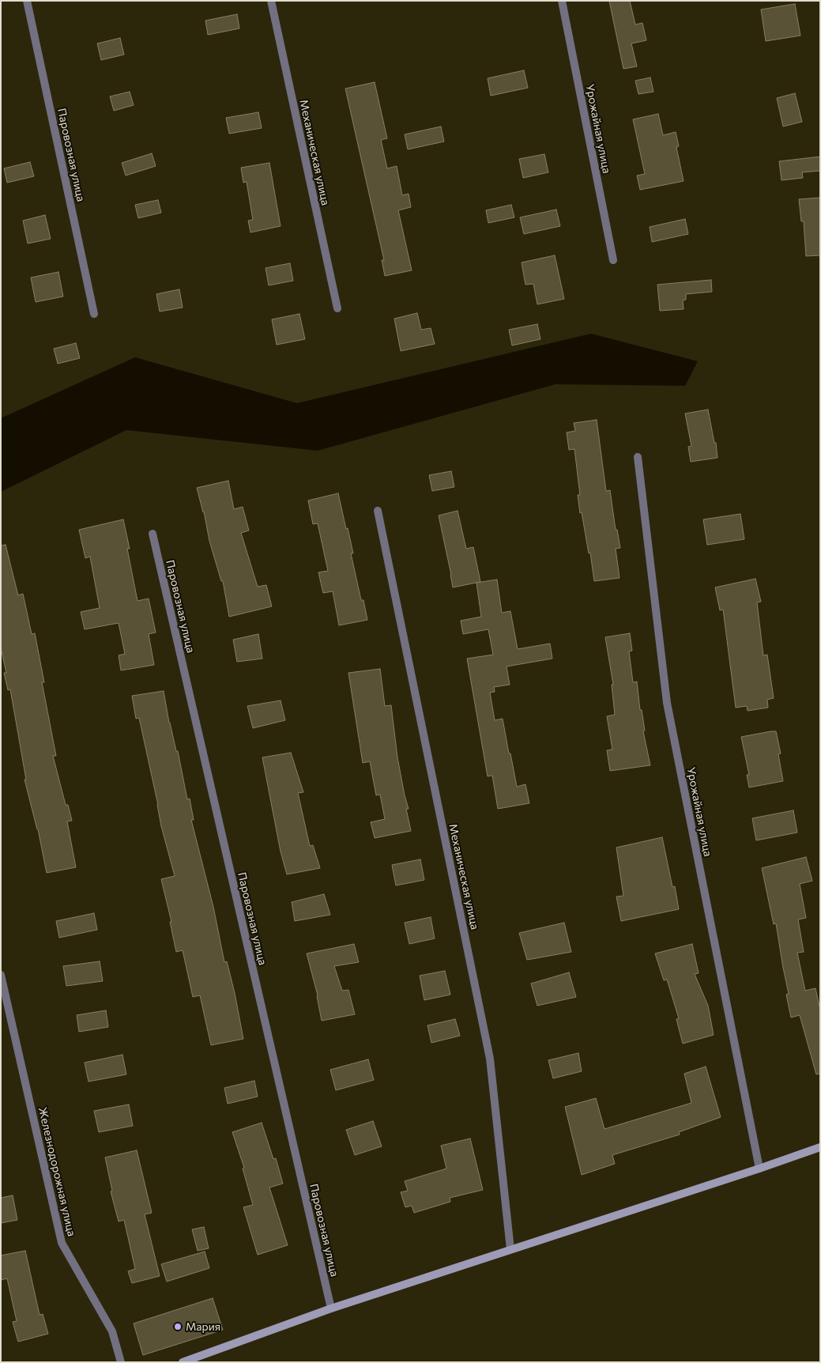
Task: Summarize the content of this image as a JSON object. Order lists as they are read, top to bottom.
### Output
{
  "streets": {
    "street": [
      "Урожайная улица",
      "Механическая улица",
      "Паровозная улица",
      "Железнодорожная улица"
    ]
  },
  "places": ["Мария"]
}
